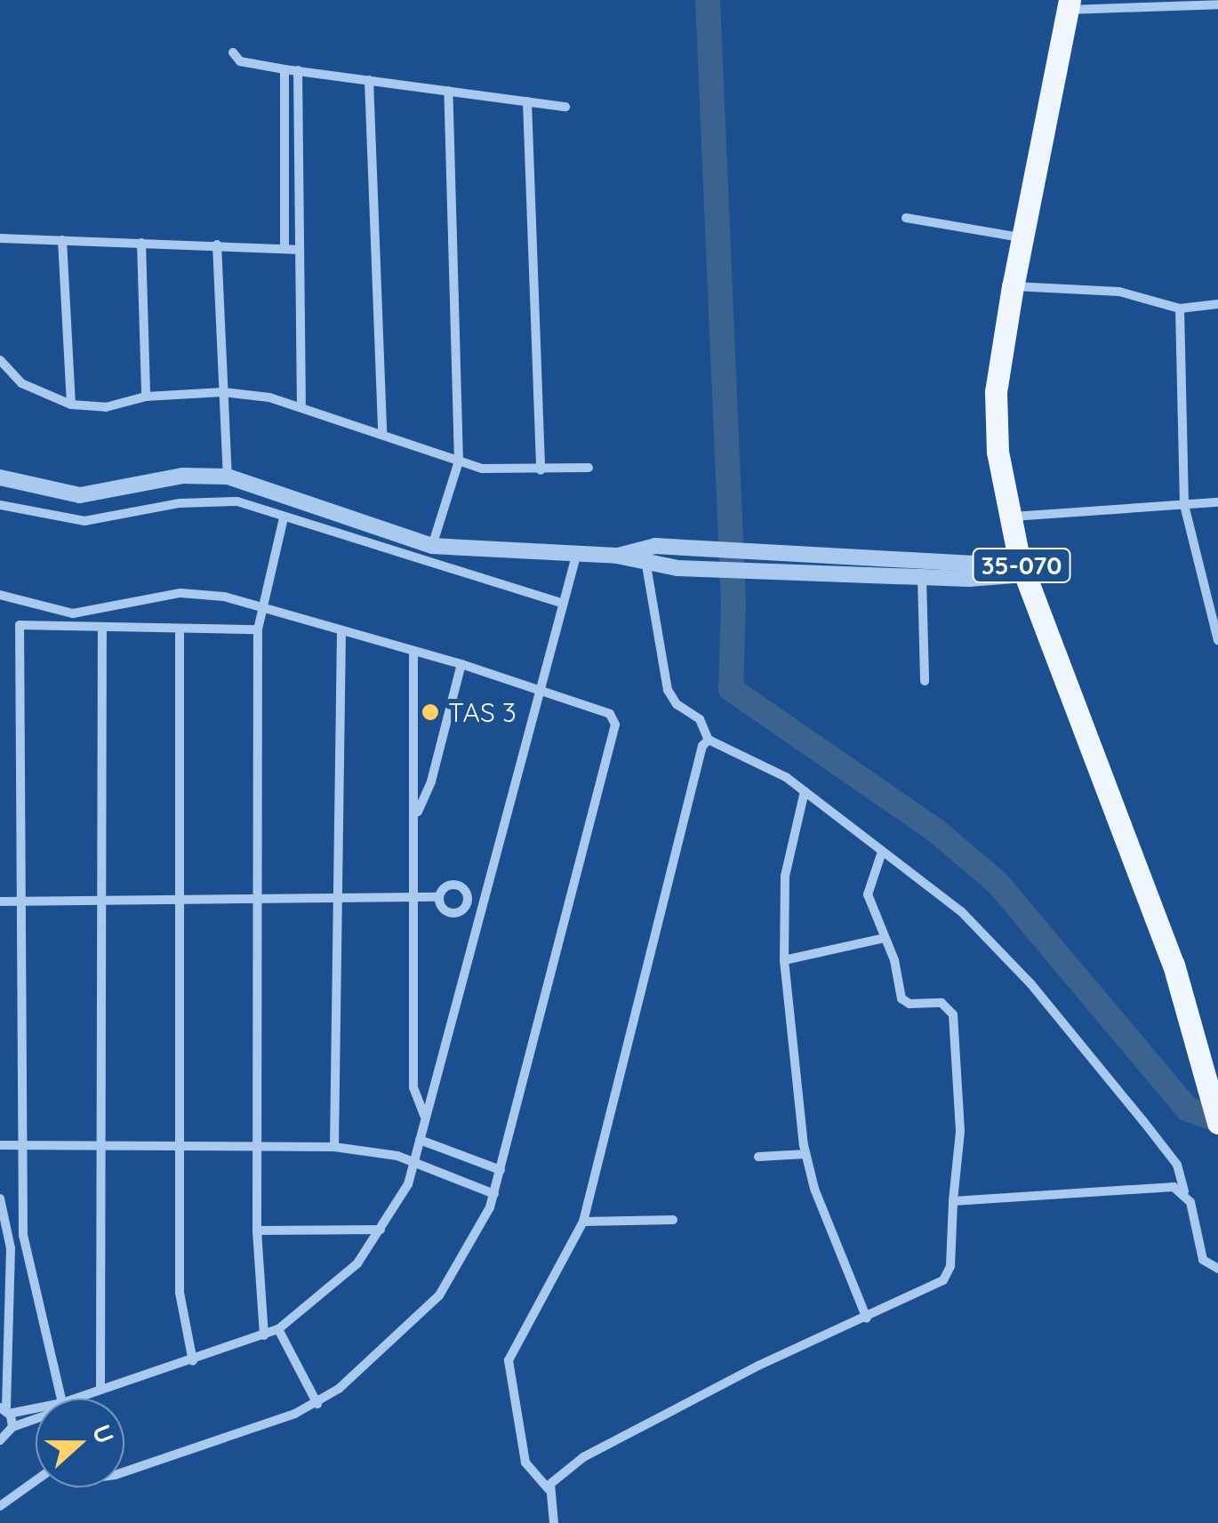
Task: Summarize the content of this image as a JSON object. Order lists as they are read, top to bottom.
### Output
{
  "streets": {
    "main road": ["35-070"]
  },
  "places": ["TAS 3"],
  "north": "right"
}
